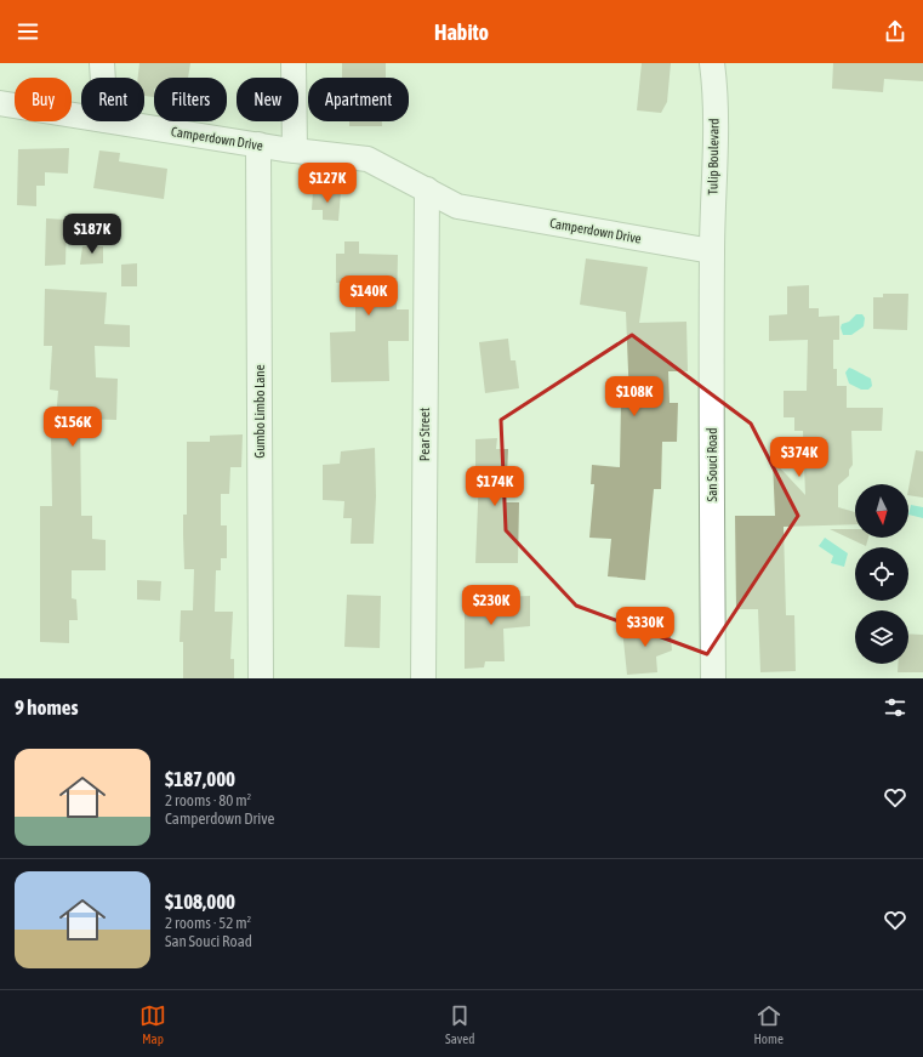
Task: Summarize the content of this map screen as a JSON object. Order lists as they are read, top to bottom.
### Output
{
  "streets": {
    "street": [
      "Camperdown Drive",
      "Tulip Boulevard",
      "Gumbo Limbo Lane",
      "Pear Street",
      "San Souci Road"
    ]
  },
  "crossings": [
    ["Camperdown Drive", "Tulip Boulevard"],
    ["Camperdown Drive", "Gumbo Limbo Lane"],
    ["Camperdown Drive", "Pear Street"],
    ["Camperdown Drive", "San Souci Road"],
    ["Tulip Boulevard", "San Souci Road"]
  ],
  "north": "bottom",
  "page": {
    "header": "Habito",
    "chip": [
      "Buy",
      "Rent",
      "Filters",
      "New",
      "Apartment"
    ],
    "price": [
      "$127K",
      "$187K",
      "$140K",
      "$108K",
      "$156K",
      "$374K",
      "$174K",
      "$230K",
      "$330K"
    ],
    "heading": "9 homes",
    "list": [
      {
        "name": "$187,000",
        "note": "2 rooms · 80 m² · Camperdown Drive"
      },
      {
        "name": "$108,000",
        "note": "2 rooms · 52 m² · San Souci Road"
      }
    ],
    "tabs": ["Map", "Saved", "Home"]
  }
}
